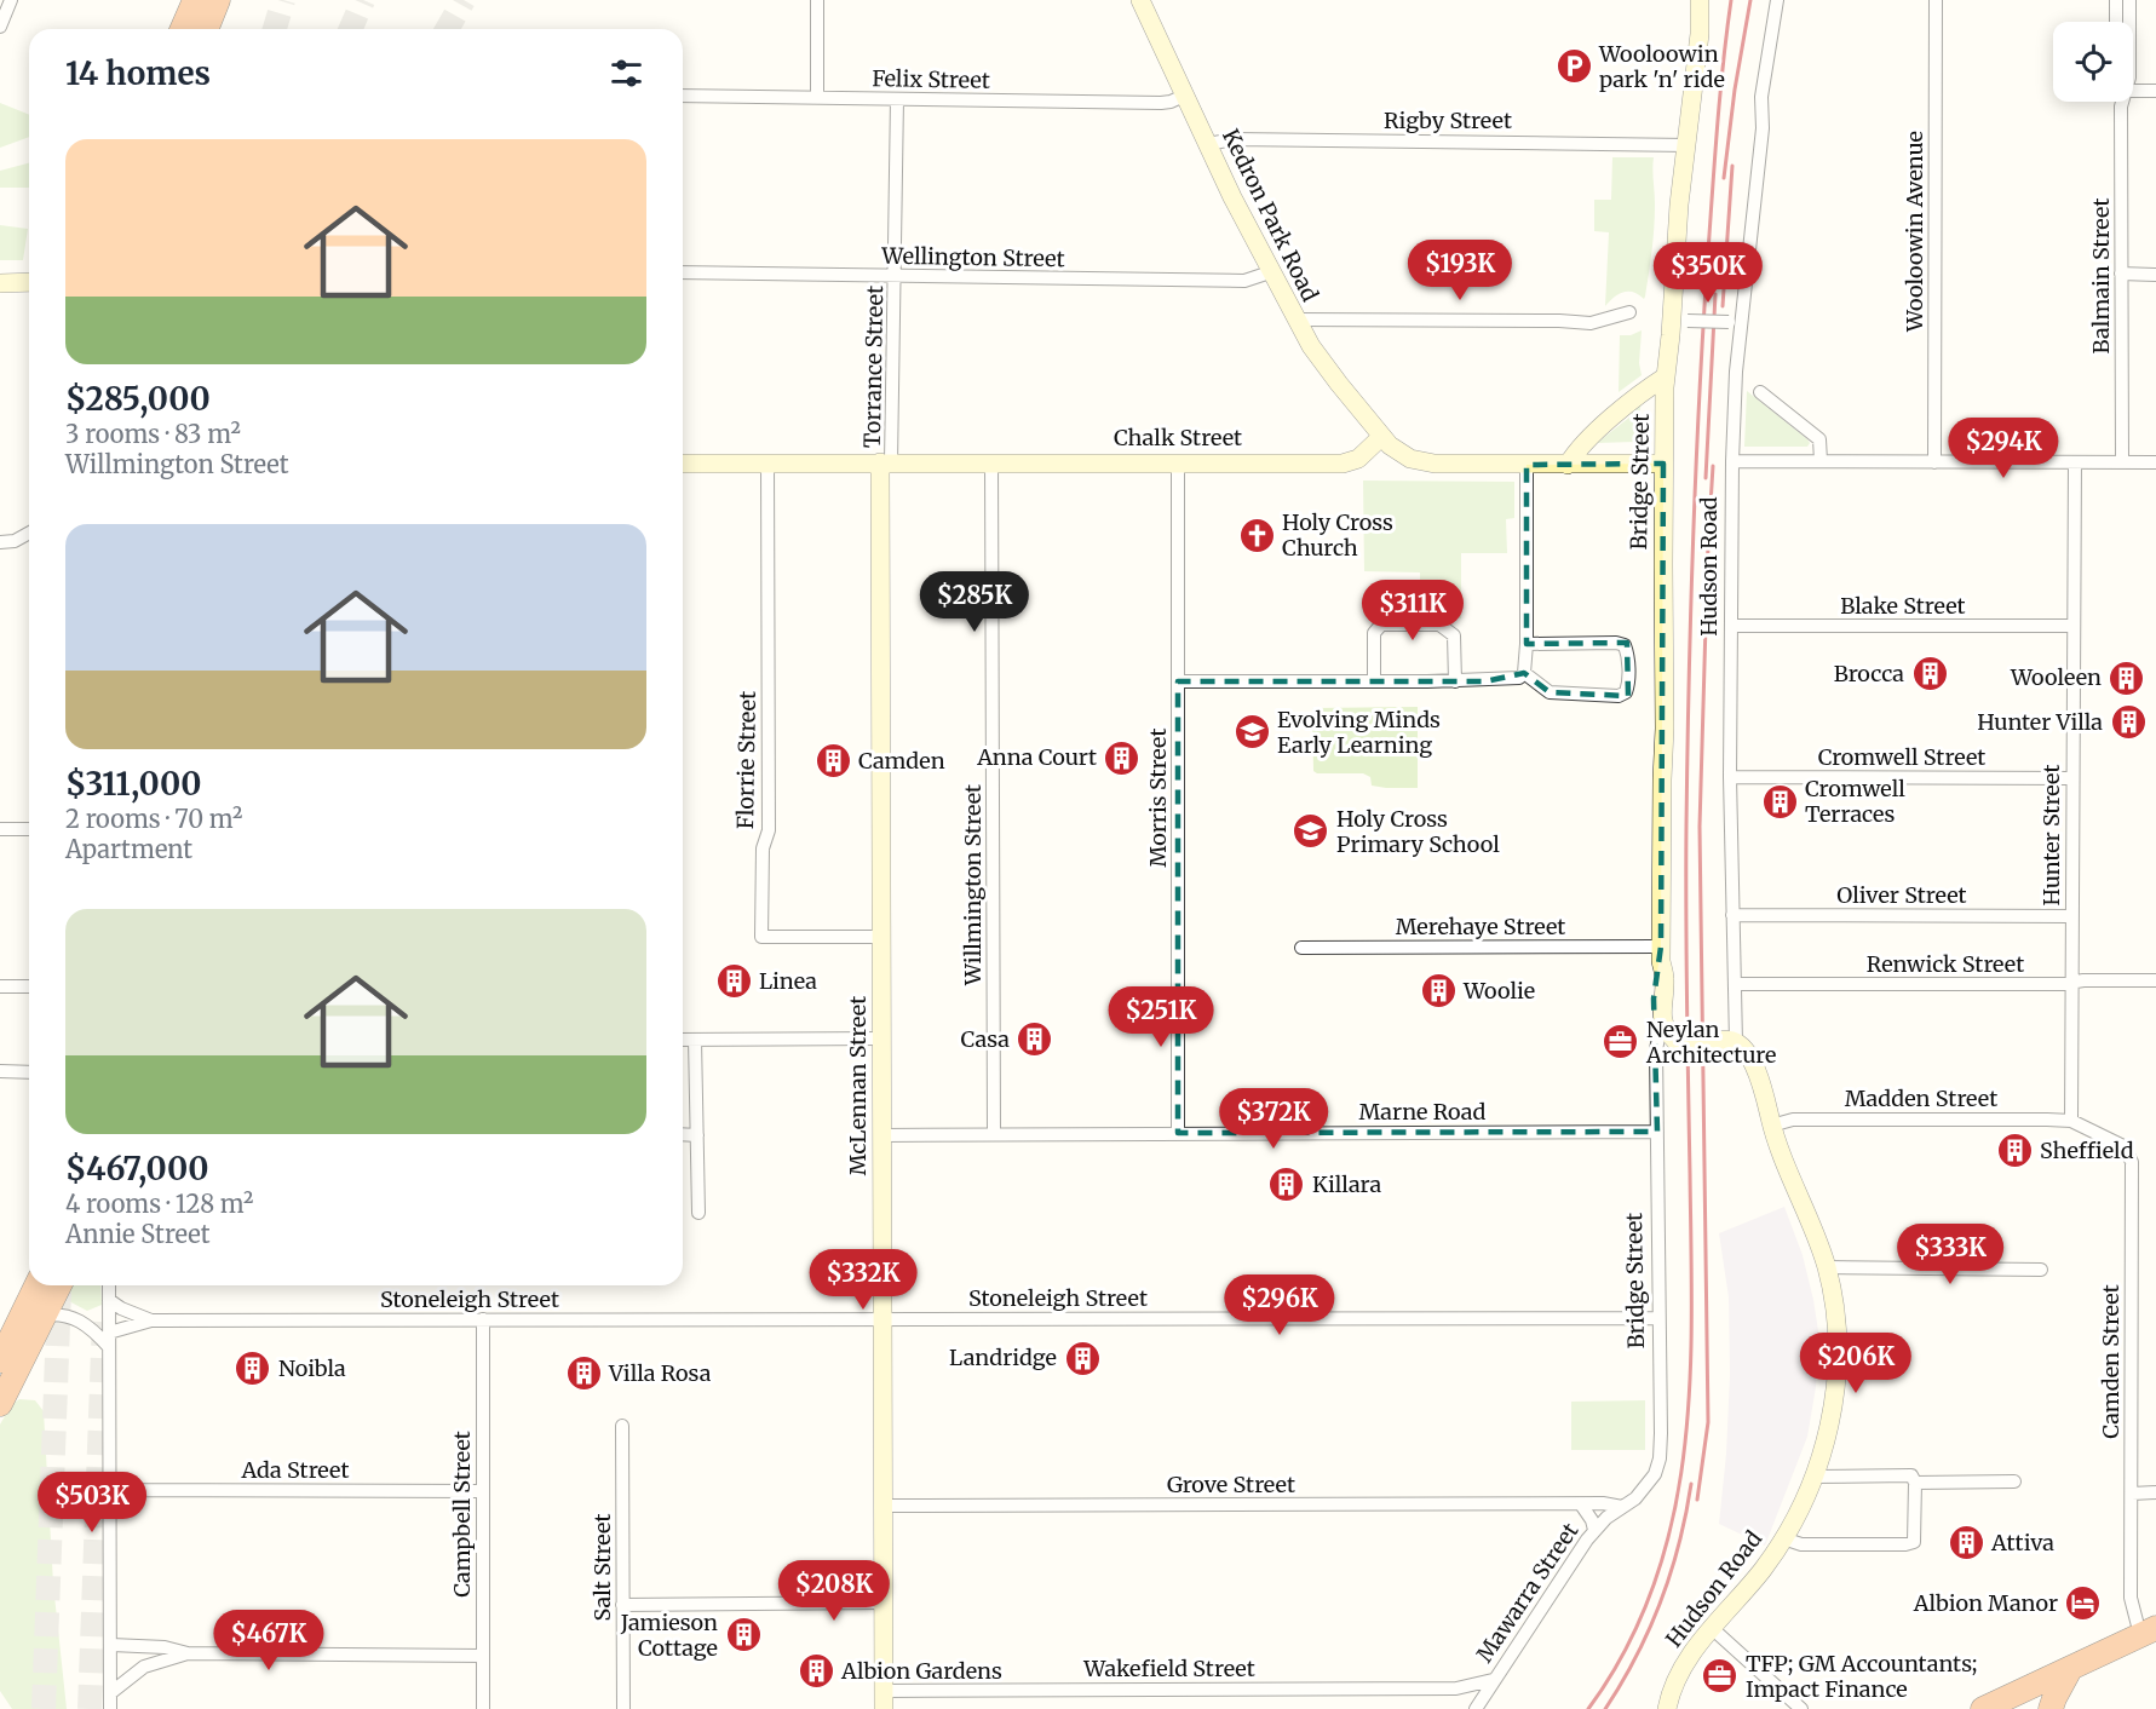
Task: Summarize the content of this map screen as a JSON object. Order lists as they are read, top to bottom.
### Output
{
  "streets": {
    "street": [
      "Felix Street",
      "Rigby Street",
      "Kedron Park Road",
      "Wooloowin Avenue",
      "Wellington Street",
      "Balmain Street",
      "Torrance Street",
      "Chalk Street",
      "Bridge Street",
      "Hudson Road",
      "Blake Street",
      "Cromwell Street",
      "Florrie Street",
      "Morris Street",
      "Hunter Street",
      "Willmington Street",
      "Oliver Street",
      "Merehaye Street",
      "Renwick Street",
      "McLennan Street",
      "Madden Street",
      "Marne Road",
      "Stoneleigh Street",
      "Camden Street",
      "Ada Street",
      "Grove Street",
      "Campbell Street",
      "Salt Street",
      "Mawarra Street",
      "Wakefield Street"
    ]
  },
  "crossings": [
    ["Felix Street", "Kedron Park Road"],
    ["Felix Street", "Torrance Street"],
    ["Rigby Street", "Kedron Park Road"],
    ["Rigby Street", "Bridge Street"],
    ["Kedron Park Road", "Wellington Street"],
    ["Kedron Park Road", "Chalk Street"],
    ["Wellington Street", "Torrance Street"],
    ["Torrance Street", "Chalk Street"],
    ["Torrance Street", "McLennan Street"],
    ["Chalk Street", "Florrie Street"],
    ["Chalk Street", "Morris Street"],
    ["Chalk Street", "Willmington Street"],
    ["Chalk Street", "McLennan Street"],
    ["Bridge Street", "Merehaye Street"],
    ["Bridge Street", "Marne Road"],
    ["Bridge Street", "Stoneleigh Street"],
    ["Bridge Street", "Grove Street"],
    ["Bridge Street", "Mawarra Street"],
    ["Hudson Road", "Blake Street"],
    ["Hudson Road", "Cromwell Street"],
    ["Hudson Road", "Oliver Street"],
    ["Hudson Road", "Renwick Street"],
    ["Hudson Road", "Madden Street"],
    ["Blake Street", "Hunter Street"],
    ["Cromwell Street", "Hunter Street"],
    ["Florrie Street", "McLennan Street"],
    ["Morris Street", "Marne Road"],
    ["Hunter Street", "Oliver Street"],
    ["Hunter Street", "Renwick Street"],
    ["Hunter Street", "Madden Street"],
    ["Hunter Street", "Camden Street"],
    ["Willmington Street", "Marne Road"],
    ["McLennan Street", "Marne Road"],
    ["McLennan Street", "Stoneleigh Street"],
    ["McLennan Street", "Grove Street"],
    ["McLennan Street", "Wakefield Street"],
    ["Madden Street", "Camden Street"],
    ["Stoneleigh Street", "Campbell Street"],
    ["Ada Street", "Campbell Street"],
    ["Grove Street", "Mawarra Street"],
    ["Mawarra Street", "Wakefield Street"]
  ],
  "places": {
    "parking": ["Wooloowin park 'n' ride"],
    "church": ["Holy Cross Church"],
    "building": [
      "Brocca",
      "Wooleen",
      "Hunter Villa",
      "Anna Court",
      "Camden",
      "Cromwell Terraces",
      "Linea",
      "Woolie",
      "Casa",
      "Sheffield",
      "Killara",
      "Landridge",
      "Noibla",
      "Villa Rosa",
      "Attiva",
      "Jamieson Cottage",
      "Albion Gardens"
    ],
    "school or university": ["Evolving Minds Early Learning", "Holy Cross Primary School"],
    "office": ["Neylan Architecture", "TFP; GM Accountants; Impact Finance"],
    "hotel": ["Albion Manor"]
  },
  "page": {
    "heading": "14 homes",
    "list": [
      {
        "name": "$285,000",
        "note": "3 rooms · 83 m² · Willmington Street"
      },
      {
        "name": "$311,000",
        "note": "2 rooms · 70 m² · Apartment"
      },
      {
        "name": "$467,000",
        "note": "4 rooms · 128 m² · Annie Street"
      }
    ],
    "price": [
      "$193K",
      "$350K",
      "$294K",
      "$285K",
      "$311K",
      "$251K",
      "$372K",
      "$333K",
      "$332K",
      "$296K",
      "$206K",
      "$503K",
      "$208K",
      "$467K"
    ]
  }
}
